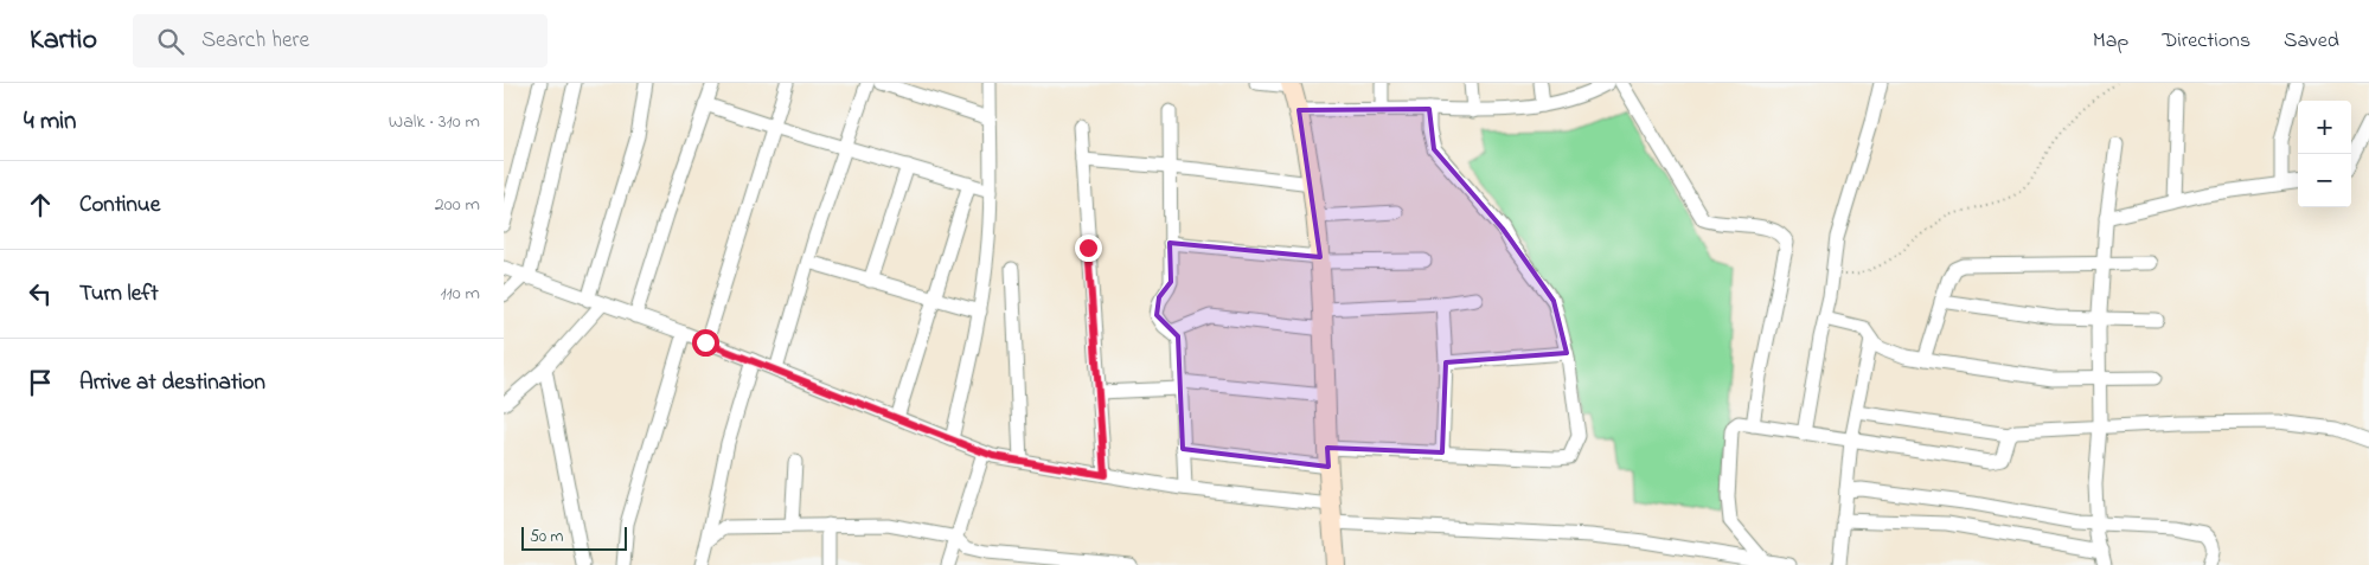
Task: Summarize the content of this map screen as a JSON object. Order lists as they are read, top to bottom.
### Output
{
  "scale_bar": "50 m",
  "page": {
    "header": "Kartio",
    "search": "Search here",
    "nav": ["Map", "Directions", "Saved"],
    "heading": ["4 min", "Walk · 310 m"],
    "map_buttons": ["+", "−"],
    "list": [
      ["Continue", "200 m"],
      ["Turn left", "110 m"],
      "Arrive at destination"
    ],
    "scale": "50 m"
  }
}
